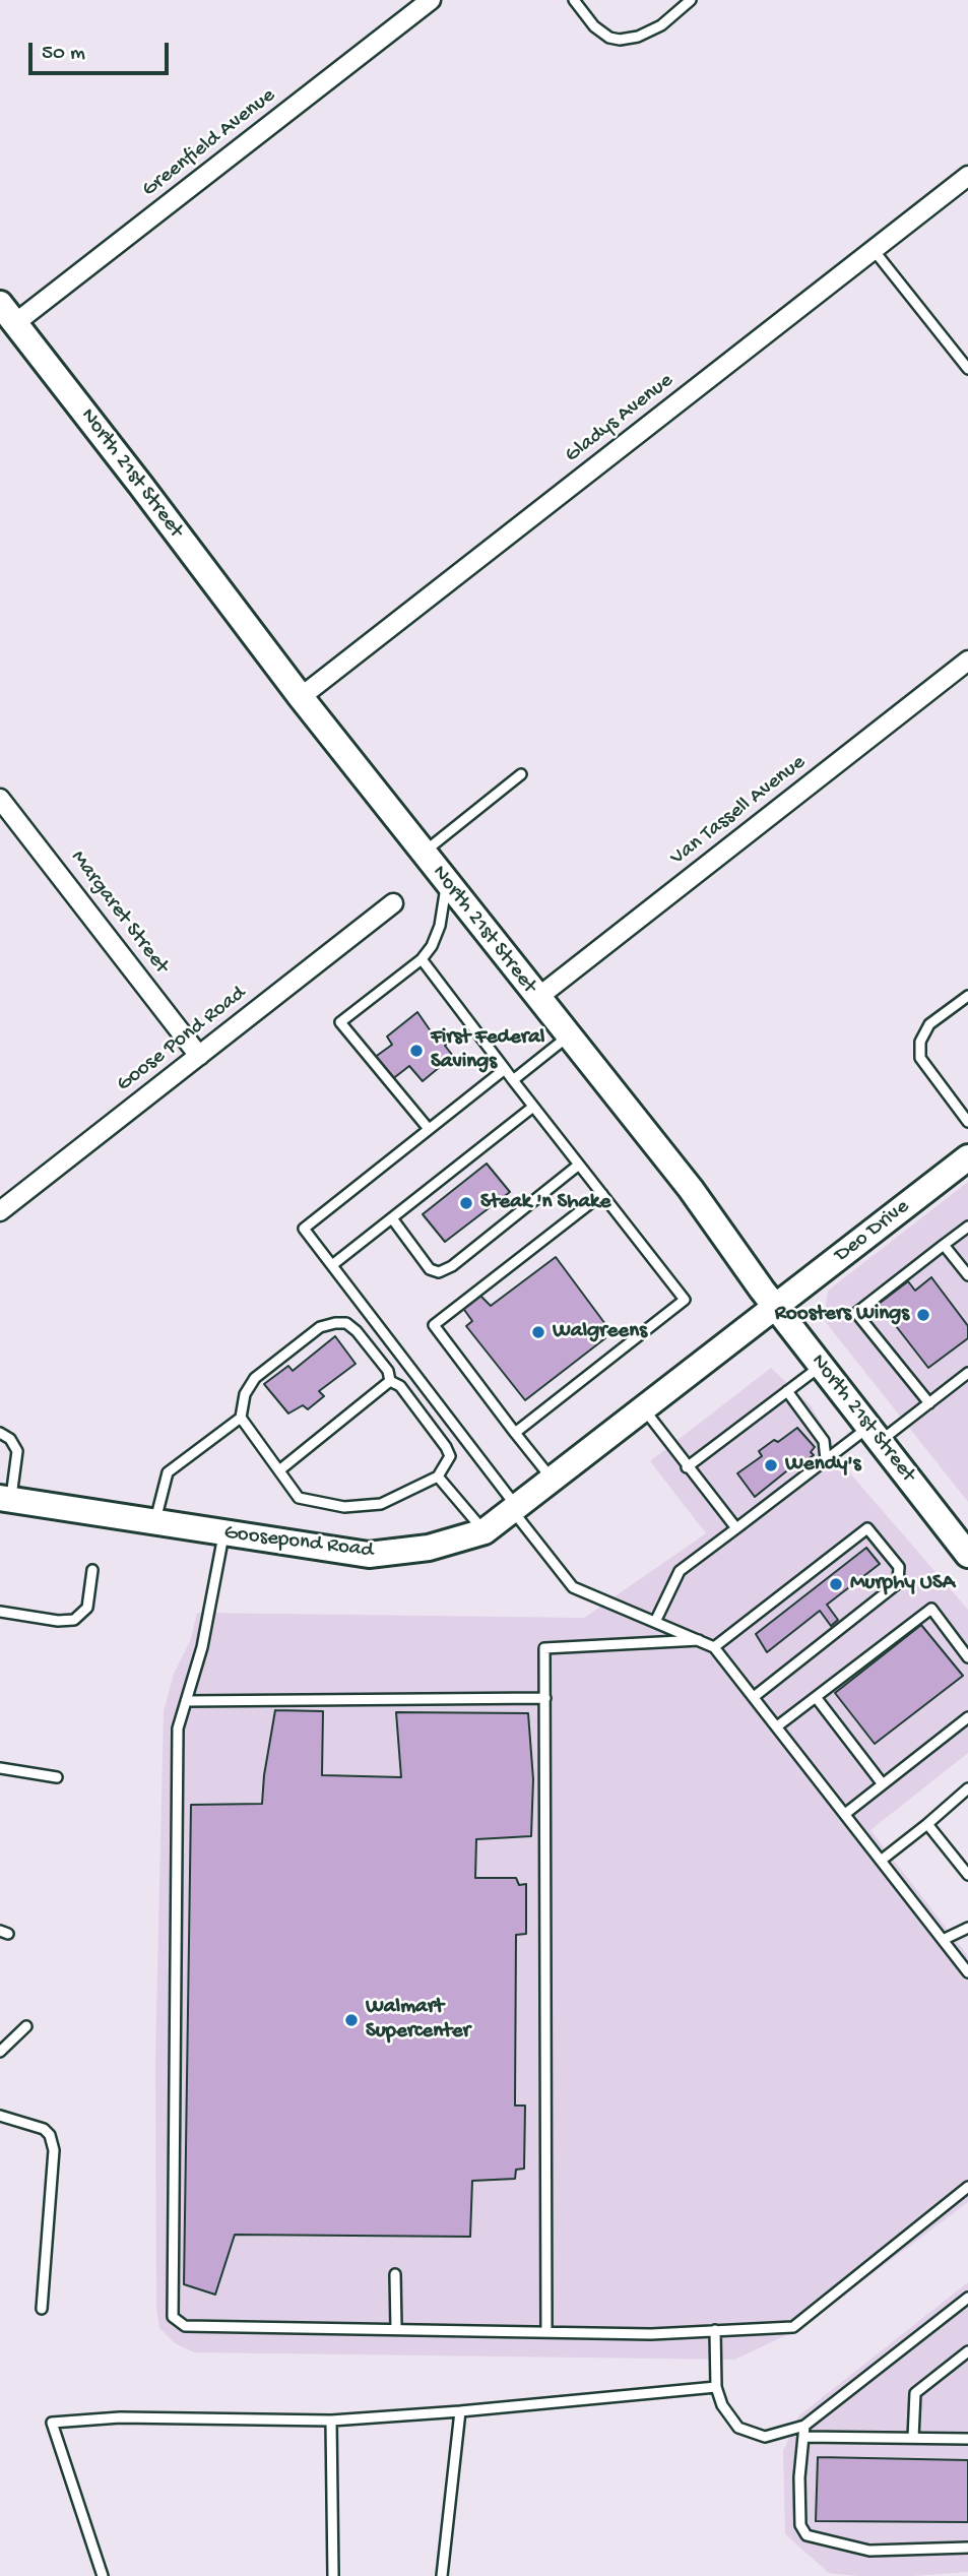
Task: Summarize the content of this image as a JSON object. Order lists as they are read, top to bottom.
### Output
{
  "streets": {
    "main road": ["North 21st Street", "Deo Drive", "Goosepond Road"],
    "street": [
      "Greenfield Avenue",
      "Gladys Avenue",
      "Van Tassell Avenue",
      "Margaret Street",
      "Goose Pond Road"
    ]
  },
  "crossings": [
    ["Greenfield Avenue", "North 21st Street"],
    ["Gladys Avenue", "North 21st Street"],
    ["North 21st Street", "Van Tassell Avenue"],
    ["North 21st Street", "Deo Drive"],
    ["North 21st Street", "Goosepond Road"],
    ["Margaret Street", "Goose Pond Road"],
    ["Deo Drive", "Goosepond Road"]
  ],
  "places": [
    "First Federal Savings",
    "Steak 'n Shake",
    "Roosters Wings",
    "Walgreens",
    "Wendy's",
    "Murphy USA",
    "Walmart Supercenter"
  ],
  "scale_bar": "50 m"
}
